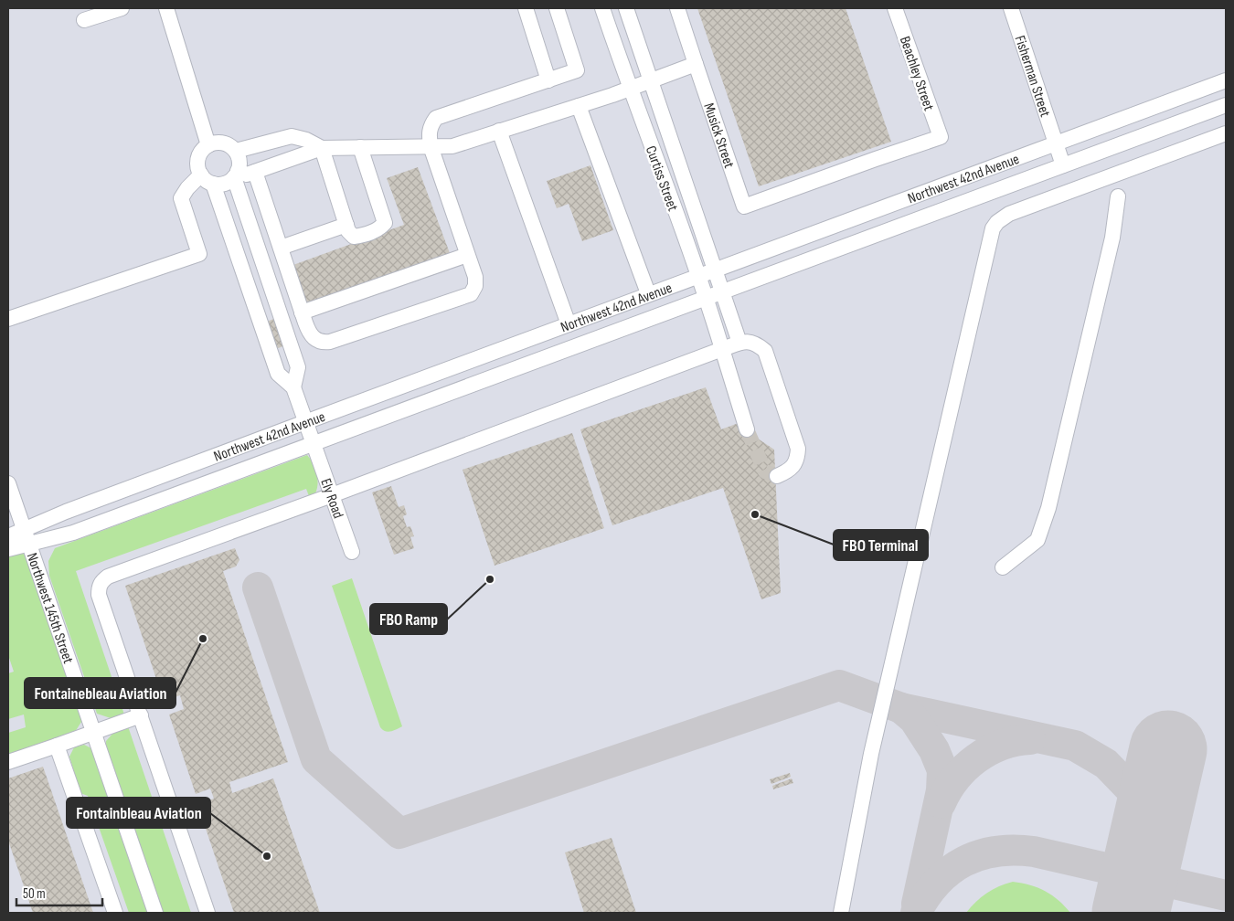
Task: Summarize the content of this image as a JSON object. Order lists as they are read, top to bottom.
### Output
{
  "streets": {
    "street": [
      "Beachley Street",
      "Fisherman Street",
      "Musick Street",
      "Northwest 42nd Avenue",
      "Curtiss Street",
      "Ely Road",
      "Northwest 145th Street"
    ]
  },
  "crossings": [
    ["Beachley Street", "Musick Street"],
    ["Fisherman Street", "Northwest 42nd Avenue"],
    ["Northwest 42nd Avenue", "Curtiss Street"],
    ["Northwest 42nd Avenue", "Ely Road"],
    ["Northwest 42nd Avenue", "Northwest 145th Street"]
  ],
  "places": [
    "FBO Terminal",
    "FBO Ramp",
    "Fontainebleau Aviation",
    "Fontainbleau Aviation"
  ],
  "scale_bar": "50 m"
}
